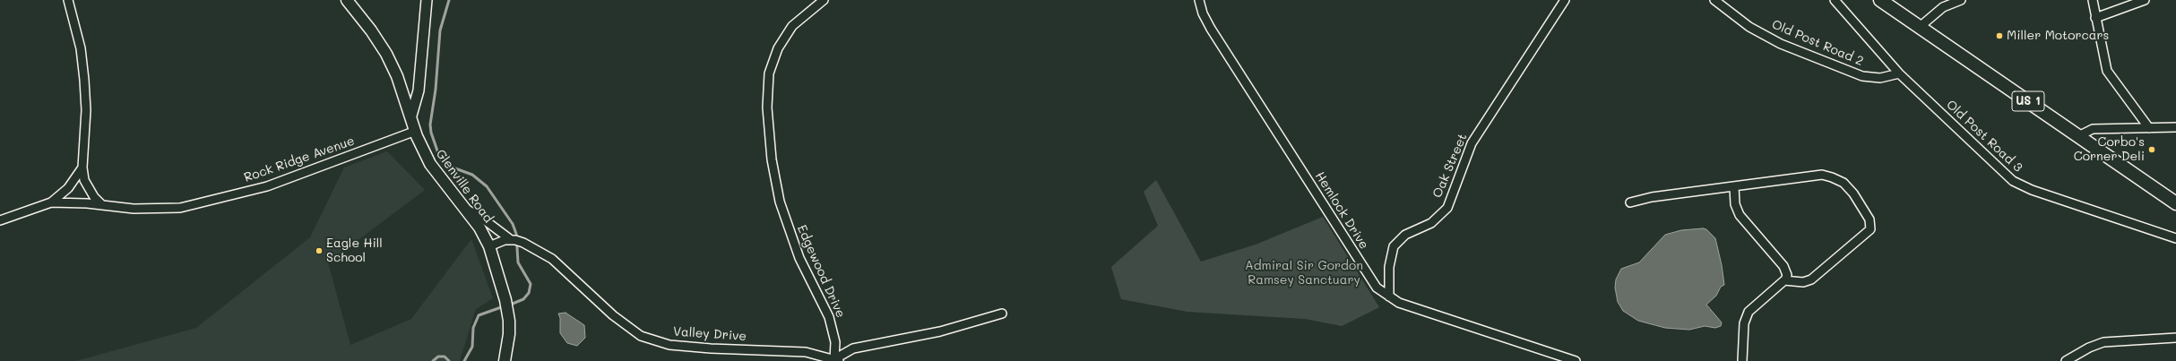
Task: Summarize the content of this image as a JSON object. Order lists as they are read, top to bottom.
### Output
{
  "streets": {
    "main road": ["US 1", "Glenville Road"],
    "street": [
      "Old Post Road 2",
      "Old Post Road 3",
      "Rock Ridge Avenue",
      "Oak Street",
      "Hemlock Drive",
      "Edgewood Drive",
      "Valley Drive"
    ]
  },
  "crossings": [
    ["Old Post Road 2", "Old Post Road 3"],
    ["Rock Ridge Avenue", "Glenville Road"],
    ["Oak Street", "Hemlock Drive"],
    ["Glenville Road", "Valley Drive"],
    ["Edgewood Drive", "Valley Drive"]
  ],
  "parks": ["Admiral Sir Gordon Ramsey Sanctuary"],
  "places": ["Miller Motorcars", "Corbo's Corner Deli", "Eagle Hill School"]
}
